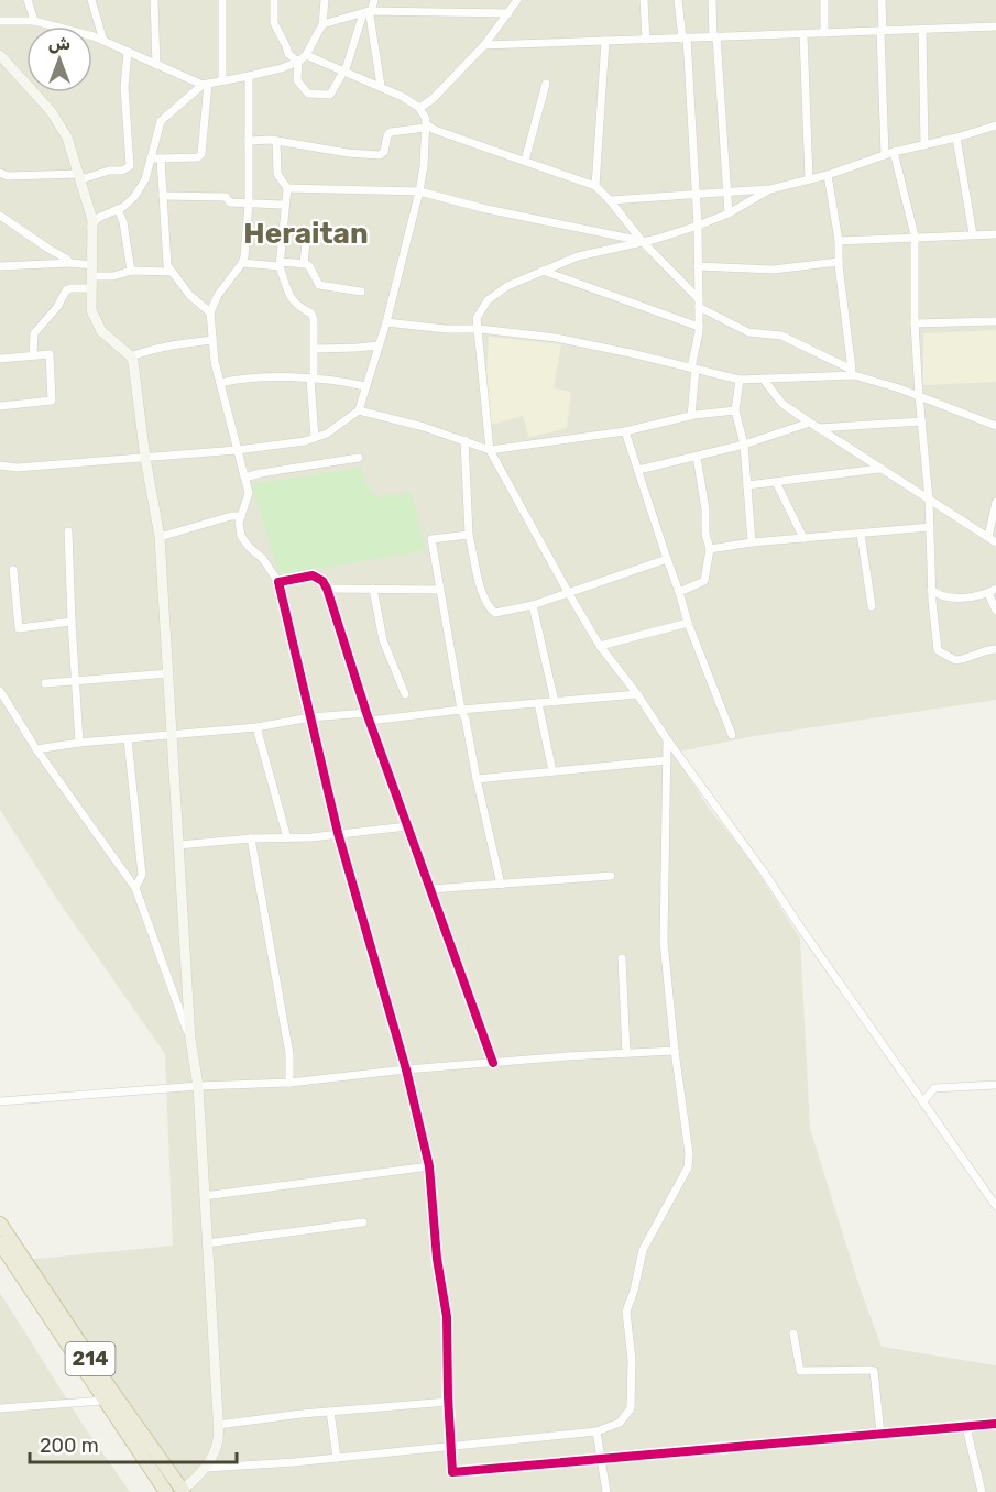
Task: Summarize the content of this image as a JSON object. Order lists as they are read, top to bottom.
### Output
{
  "streets": {
    "highway": ["214"]
  },
  "districts": ["Heraitan"],
  "scale_bar": "200 m",
  "north": "top"
}
